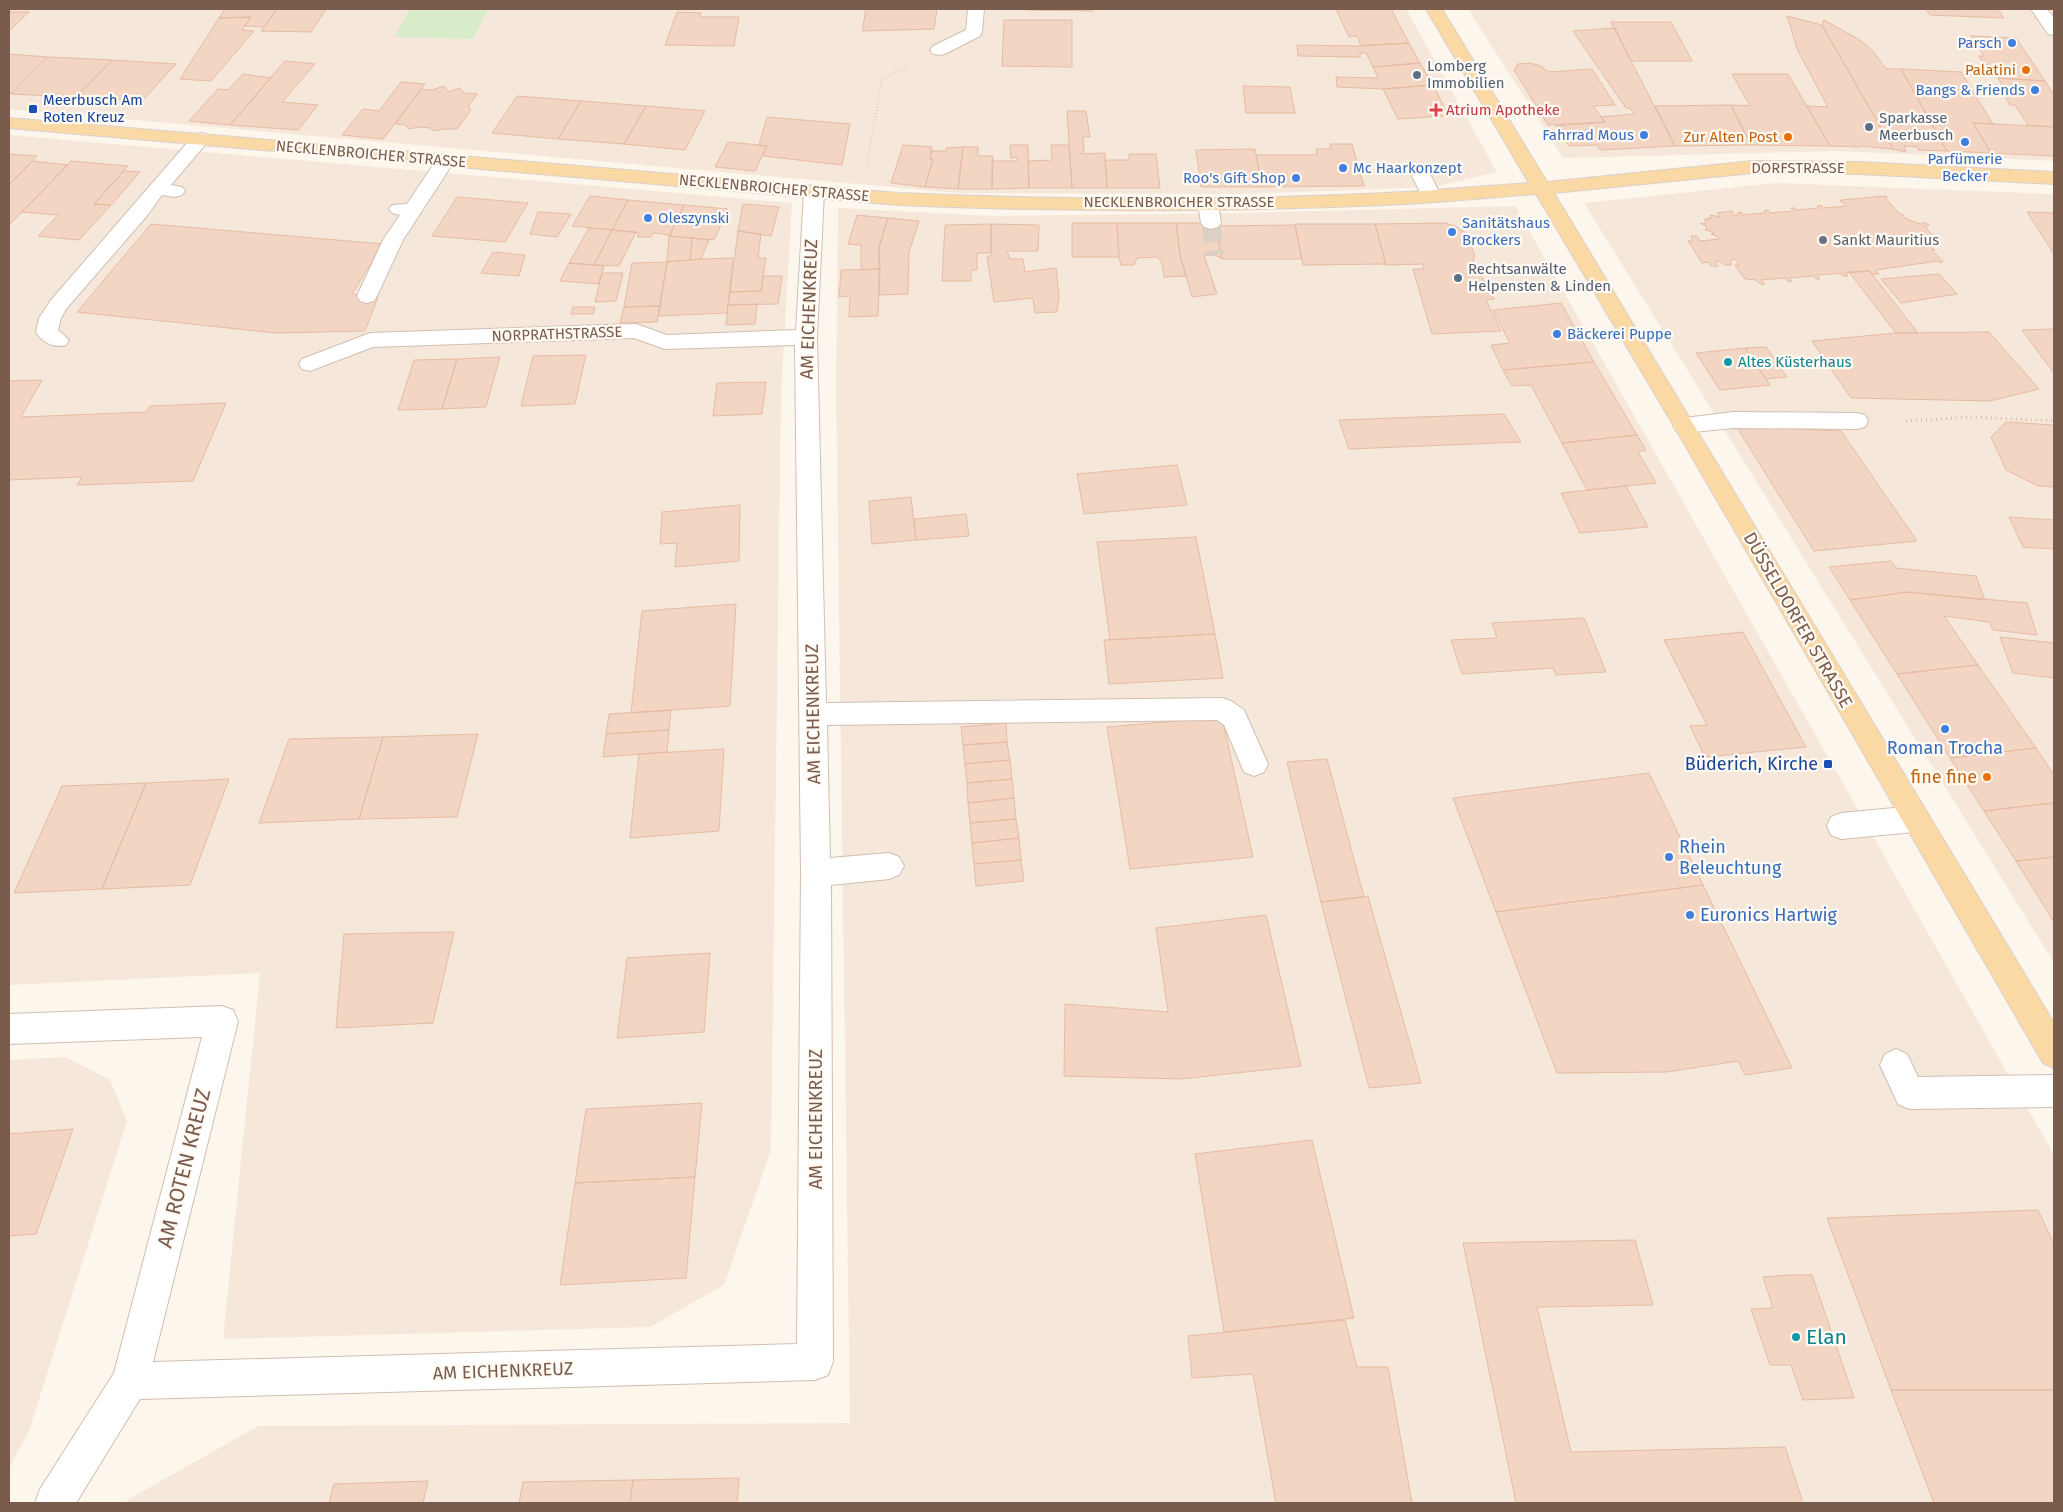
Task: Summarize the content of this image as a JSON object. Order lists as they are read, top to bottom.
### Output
{
  "streets": {
    "main road": ["NECKLENBROICHER STRASSE", "DORFSTRASSE", "DÜSSELDORFER STRASSE"],
    "street": ["AM EICHENKREUZ", "NORPRATHSTRASSE", "AM ROTEN KREUZ"]
  },
  "crossings": [
    ["NECKLENBROICHER STRASSE", "DORFSTRASSE"],
    ["NECKLENBROICHER STRASSE", "AM EICHENKREUZ"],
    ["NECKLENBROICHER STRASSE", "DÜSSELDORFER STRASSE"],
    ["DORFSTRASSE", "DÜSSELDORFER STRASSE"],
    ["AM EICHENKREUZ", "NORPRATHSTRASSE"],
    ["AM EICHENKREUZ", "AM ROTEN KREUZ"]
  ],
  "places": {
    "other": [
      "Parsch",
      "Palatini",
      "Lomberg Immobilien",
      "Bangs & Friends",
      "Sparkasse Meerbusch",
      "Fahrrad Mous",
      "Zur Alten Post",
      "Parfümerie Becker",
      "Mc Haarkonzept",
      "Roo's Gift Shop",
      "Oleszynski",
      "Sanitätshaus Brockers",
      "Sankt Mauritius",
      "Rechtsanwälte Helpensten & Linden",
      "Bäckerei Puppe",
      "Altes Küsterhaus",
      "Roman Trocha",
      "fine fine",
      "Rhein Beleuchtung",
      "Euronics Hartwig",
      "Elan"
    ],
    "transit": ["Meerbusch Am Roten Kreuz", "Büderich, Kirche"],
    "health": ["Atrium Apotheke"]
  }
}
